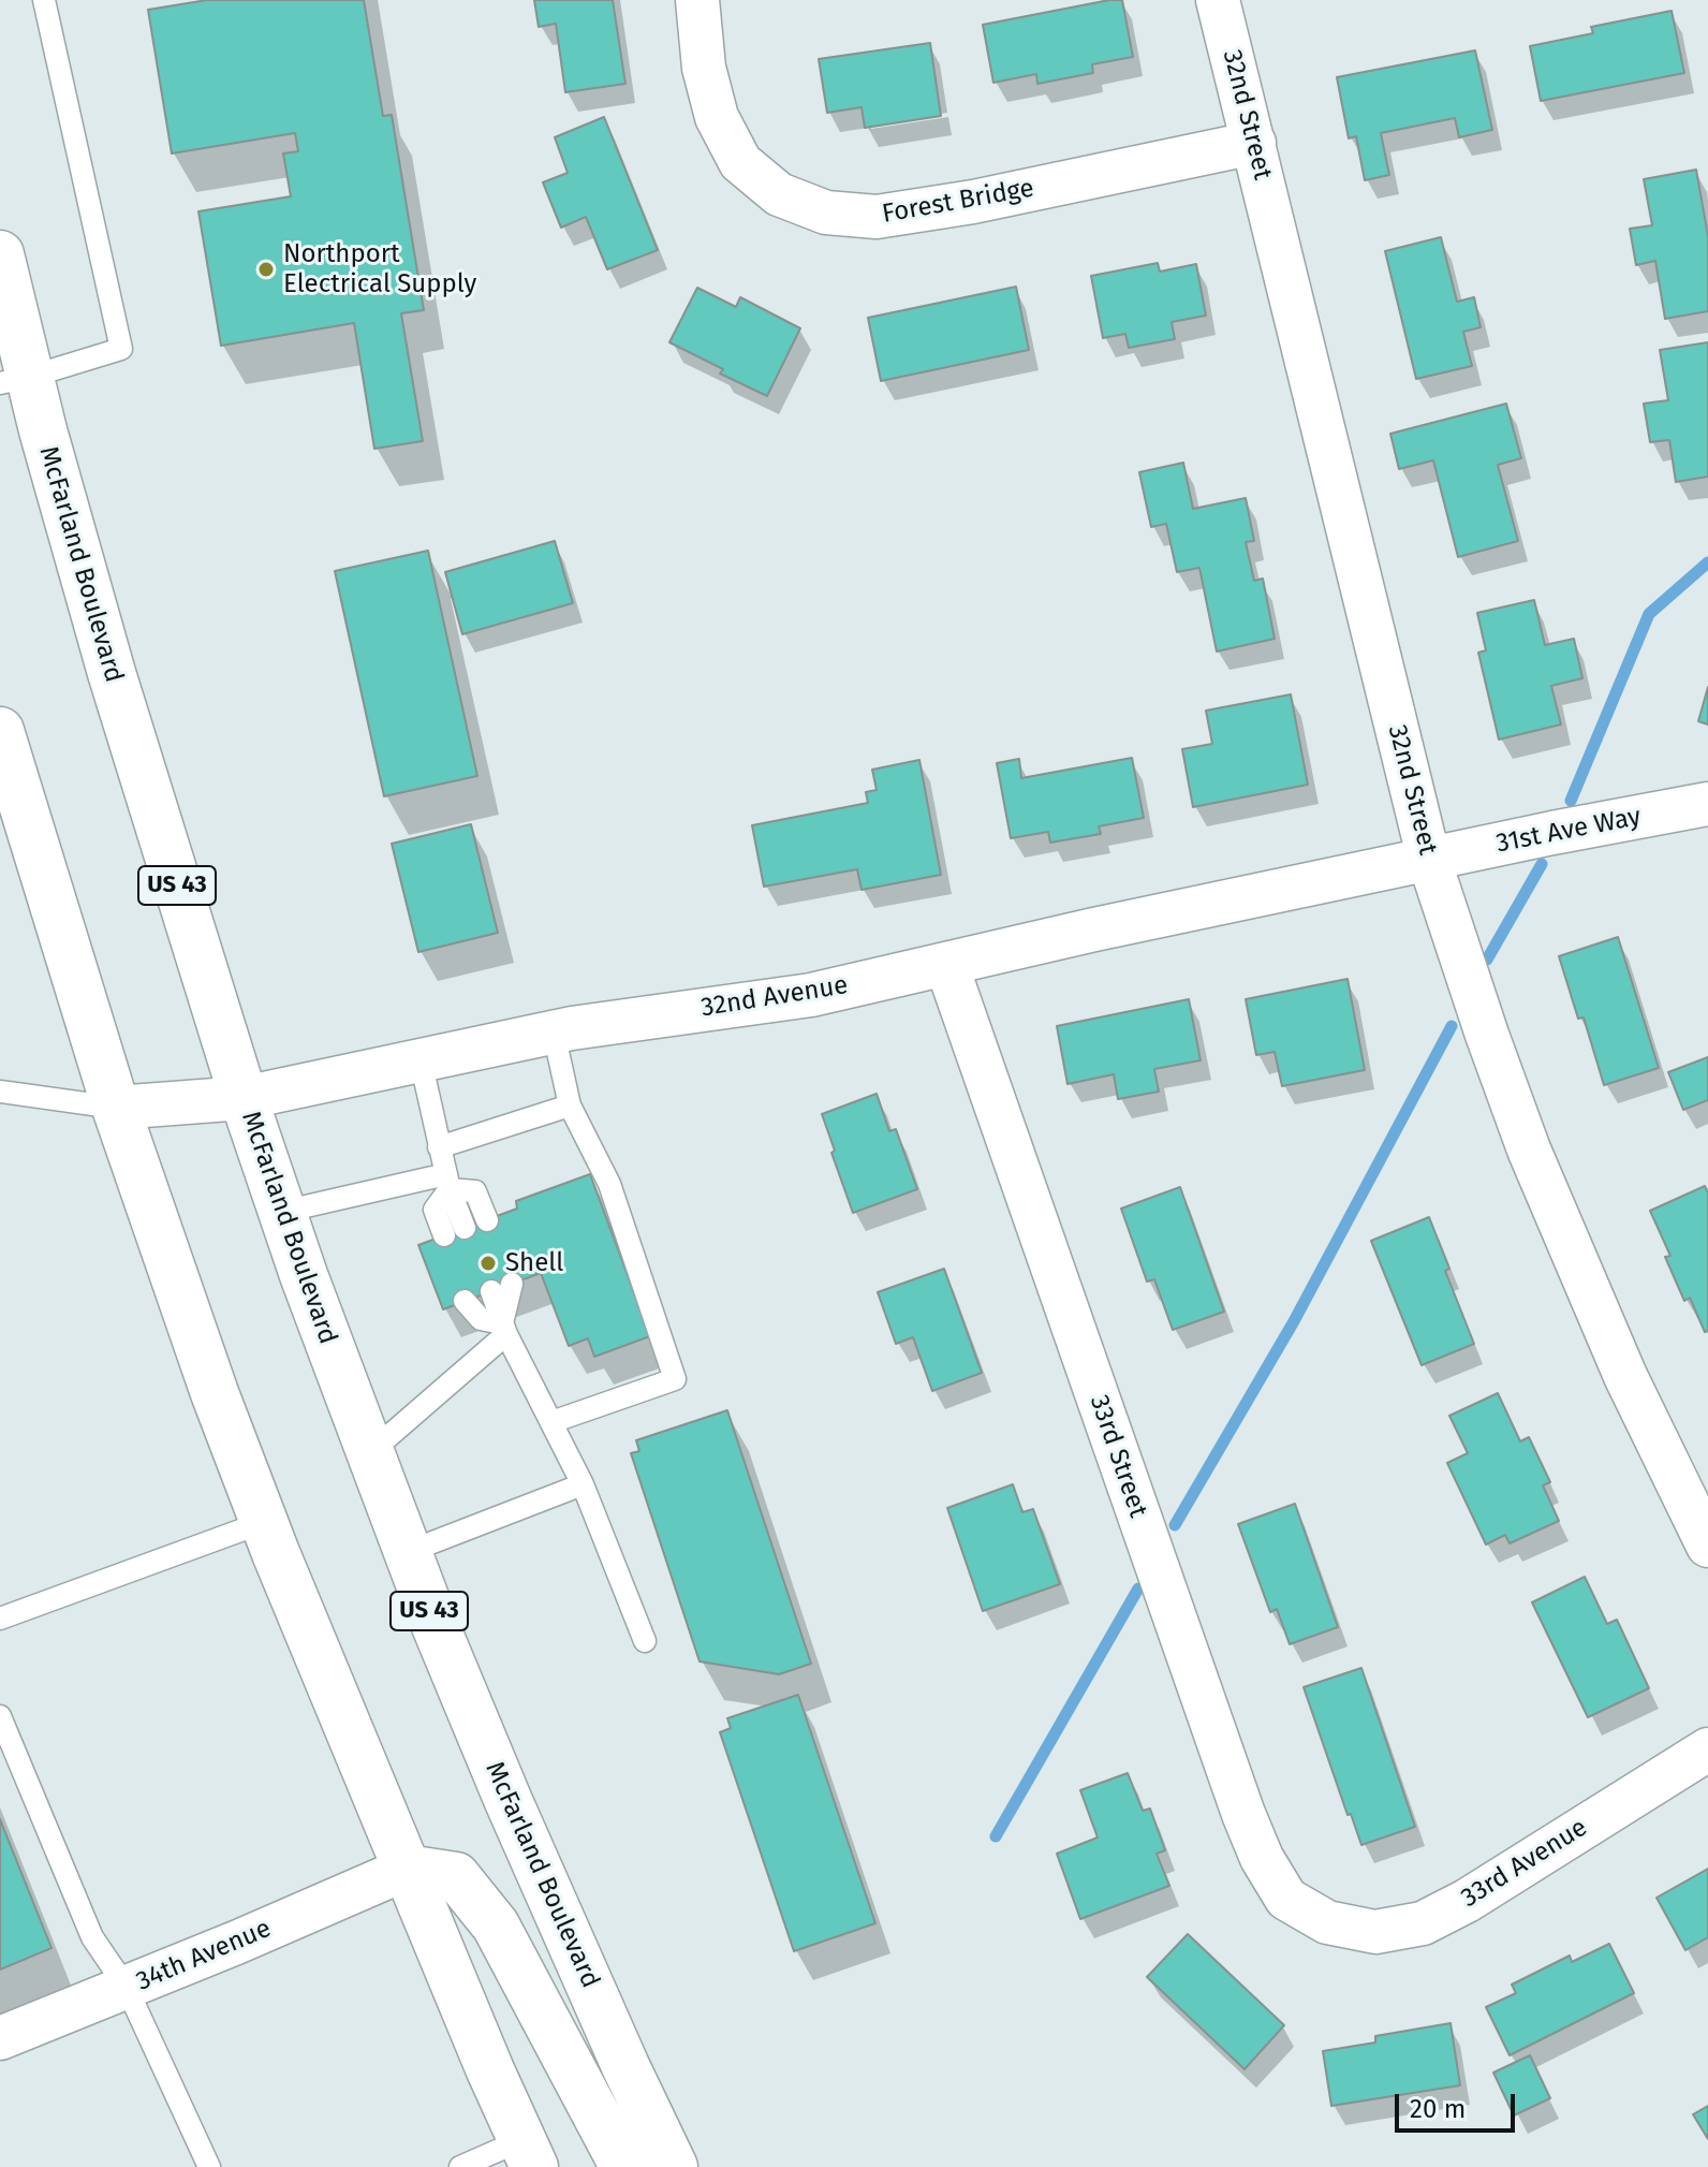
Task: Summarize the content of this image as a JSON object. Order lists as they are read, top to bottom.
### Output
{
  "streets": {
    "highway": ["McFarland Boulevard", "US 43"],
    "street": [
      "32nd Street",
      "Forest Bridge",
      "31st Ave Way",
      "32nd Avenue",
      "33rd Street",
      "33rd Avenue",
      "34th Avenue"
    ]
  },
  "crossings": [
    ["32nd Street", "Forest Bridge"],
    ["32nd Street", "31st Ave Way"],
    ["32nd Street", "32nd Avenue"],
    ["McFarland Boulevard", "32nd Avenue"],
    ["31st Ave Way", "32nd Avenue"],
    ["32nd Avenue", "33rd Street"],
    ["33rd Street", "33rd Avenue"]
  ],
  "places": ["Northport Electrical Supply", "Shell"],
  "scale_bar": "20 m"
}
